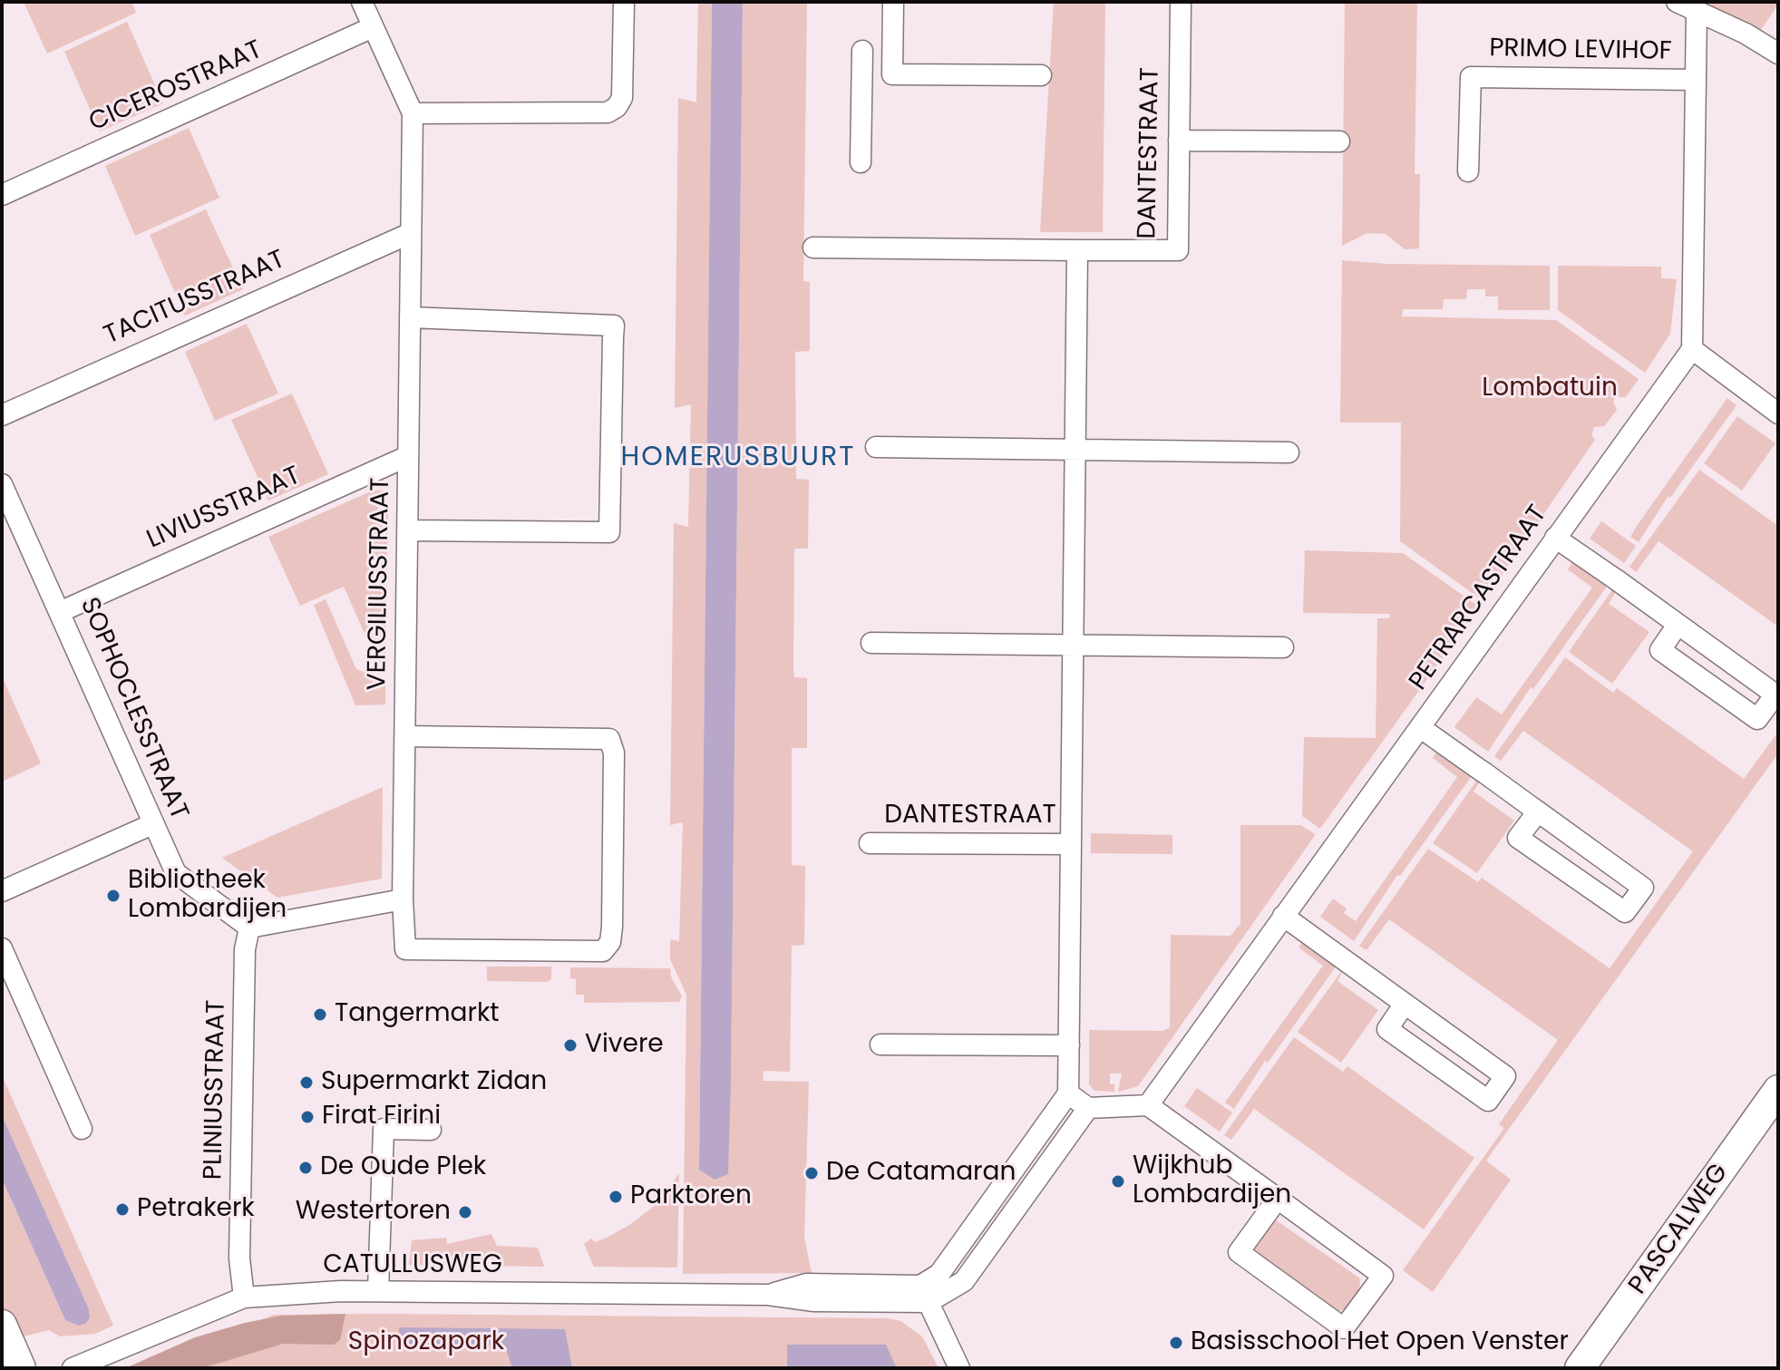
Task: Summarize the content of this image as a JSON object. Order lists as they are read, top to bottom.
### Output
{
  "streets": {
    "street": [
      "PRIMO LEVIHOF",
      "CICEROSTRAAT",
      "DANTESTRAAT",
      "TACITUSSTRAAT",
      "LIVIUSSTRAAT",
      "VERGILIUSSTRAAT",
      "PETRARCASTRAAT",
      "SOPHOCLESSTRAAT",
      "PLINIUSSTRAAT",
      "PASCALWEG",
      "CATULLUSWEG"
    ]
  },
  "crossings": [
    ["CICEROSTRAAT", "VERGILIUSSTRAAT"],
    ["TACITUSSTRAAT", "VERGILIUSSTRAAT"],
    ["LIVIUSSTRAAT", "VERGILIUSSTRAAT"],
    ["LIVIUSSTRAAT", "SOPHOCLESSTRAAT"],
    ["SOPHOCLESSTRAAT", "PLINIUSSTRAAT"],
    ["PLINIUSSTRAAT", "CATULLUSWEG"]
  ],
  "districts": ["HOMERUSBUURT"],
  "parks": ["Lombatuin", "Spinozapark"],
  "places": [
    "Bibliotheek Lombardijen",
    "Tangermarkt",
    "Vivere",
    "Supermarkt Zidan",
    "Firat Firini",
    "De Oude Plek",
    "De Catamaran",
    "Wijkhub Lombardijen",
    "Parktoren",
    "Petrakerk",
    "Westertoren",
    "Basisschool Het Open Venster"
  ]
}
